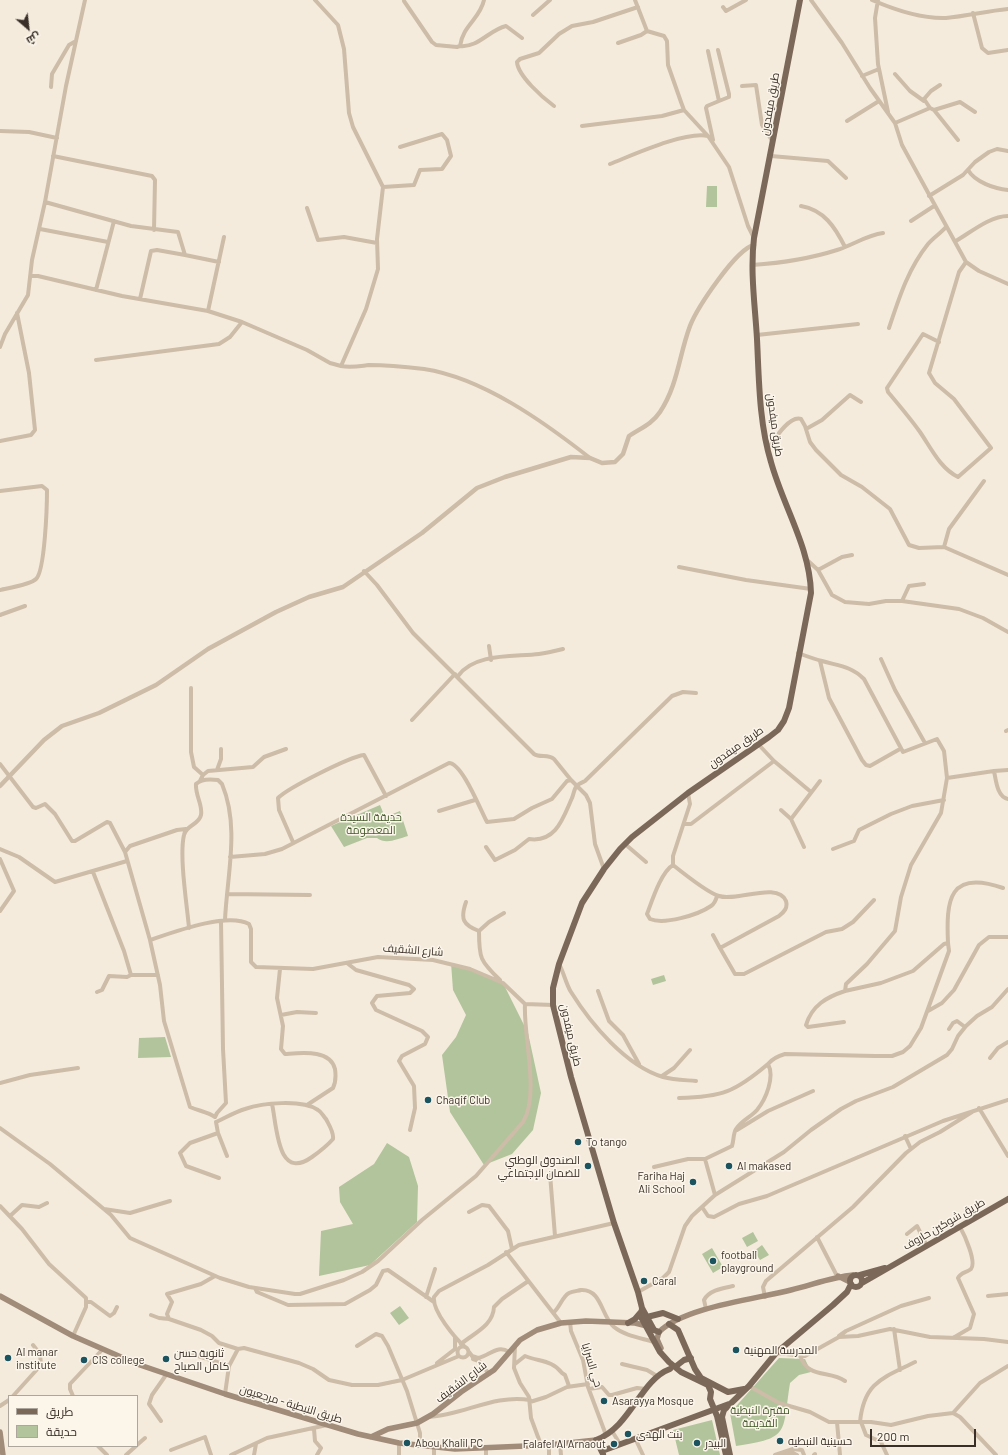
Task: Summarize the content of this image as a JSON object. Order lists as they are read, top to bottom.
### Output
{
  "streets": {
    "main road": [
      "طريق ميفدون",
      "شارع الشقيف",
      "طريق شوكين حاروف",
      "طريق النبطية - مرجعيون"
    ],
    "street": ["حي السرايا"]
  },
  "crossings": [
    ["طريق ميفدون", "شارع الشقيف"],
    ["شارع الشقيف", "حي السرايا"],
    ["شارع الشقيف", "طريق النبطية - مرجعيون"]
  ],
  "parks": ["حديقة السيدة المعصومة", "مقبرة النبطية القديمة"],
  "places": [
    "Chaqif Club",
    "To tango",
    "الصندوق الوطني للضمان الإجتماعي",
    "Al makased",
    "Fariha Haj Ali School",
    "football playground",
    "Caral",
    "المدرسة المهنية",
    "Al manar institute",
    "ثانوية حسن كامل الصباح",
    "CIS college",
    "Asarayya Mosque",
    "بنت الهدى",
    "حسينية النبطيه",
    "Abou Khalil PC",
    "البيدر",
    "Falafel Al Arnaout"
  ],
  "legend": ["طريق", "حديقة"],
  "scale_bar": "200 m",
  "north": "bottom right"
}
